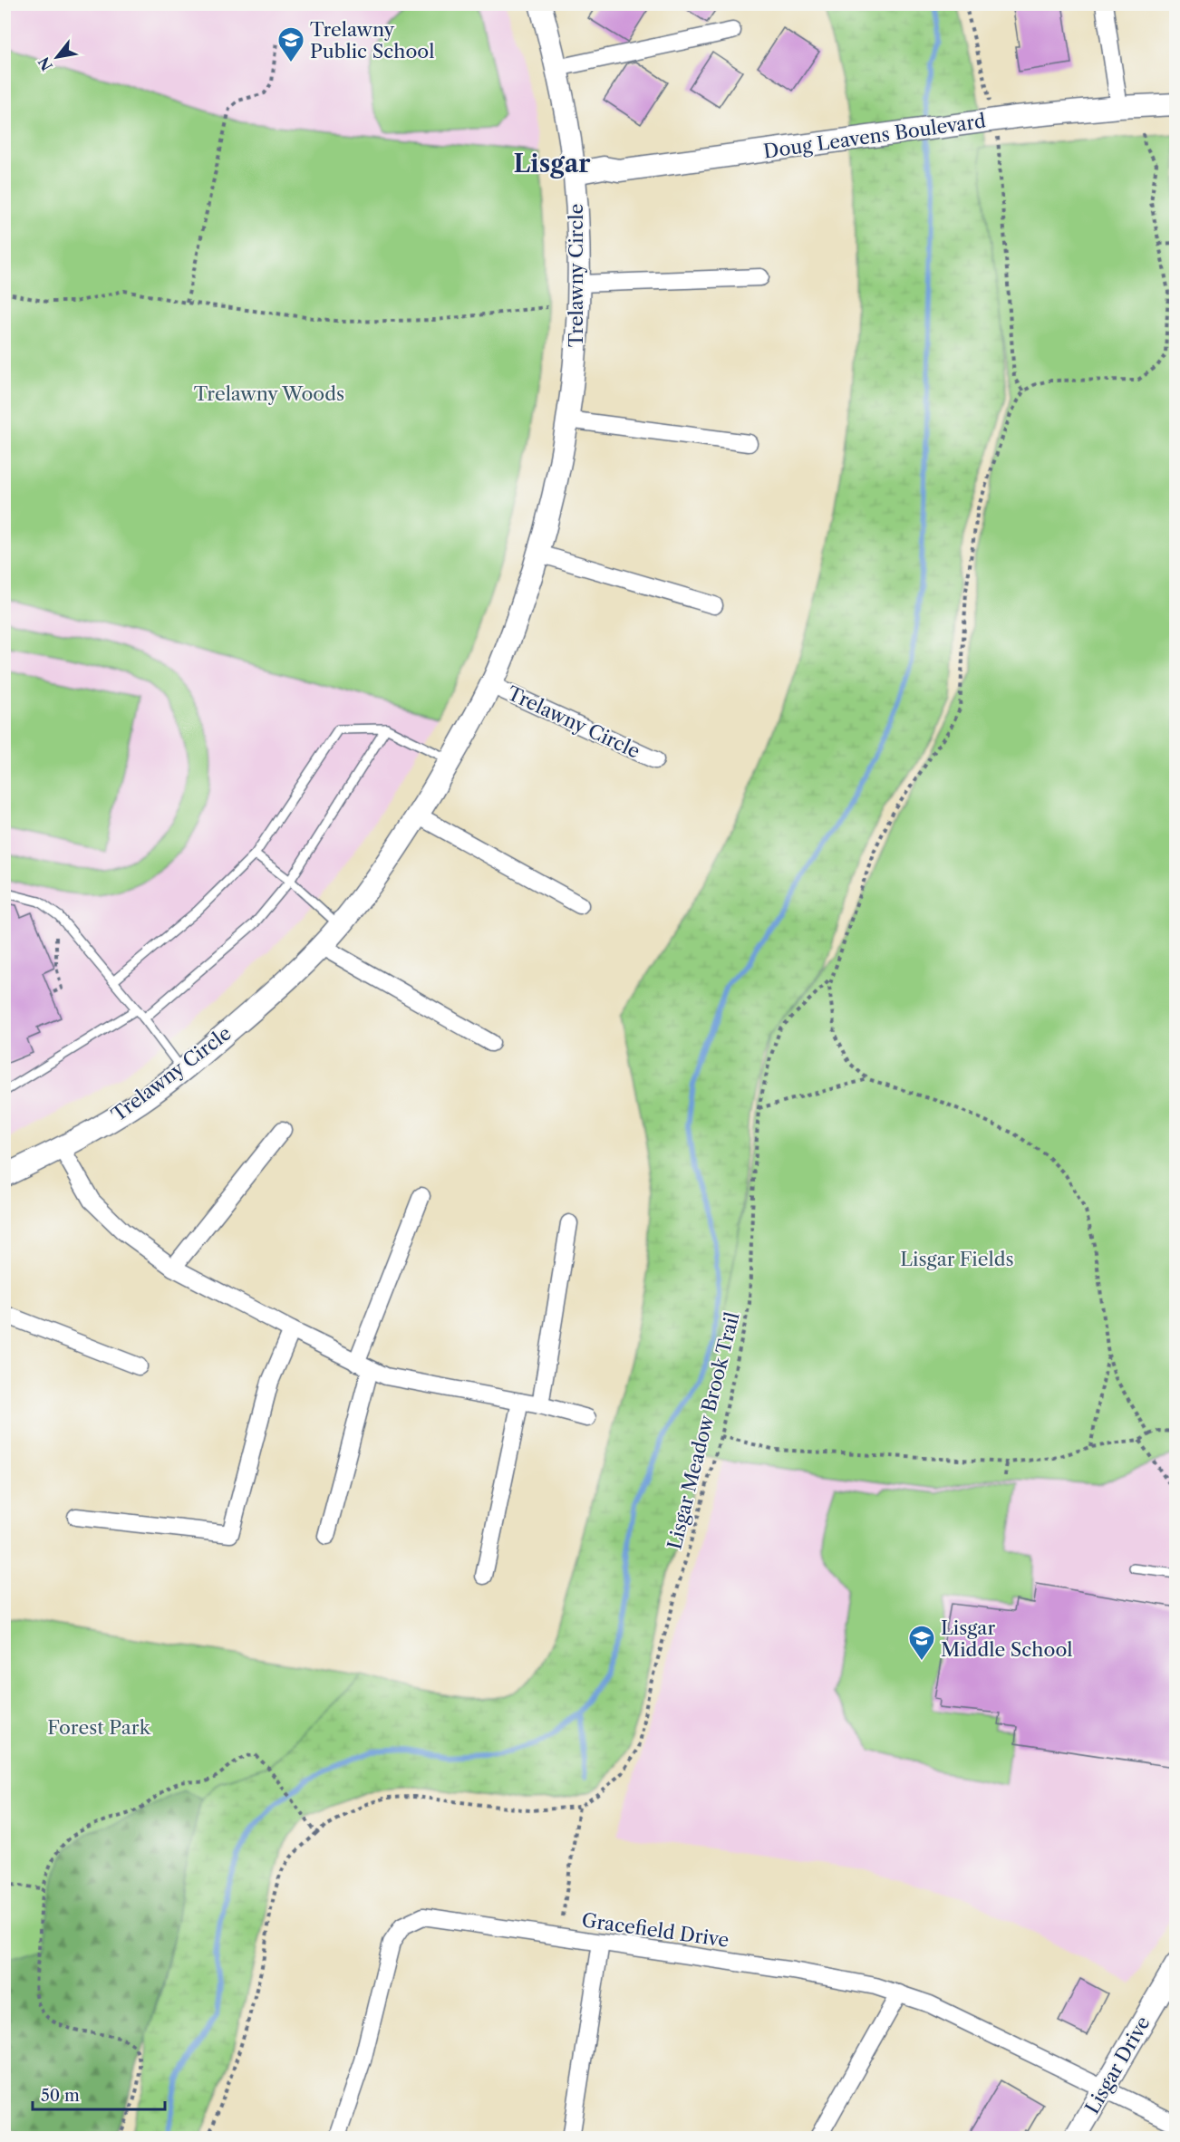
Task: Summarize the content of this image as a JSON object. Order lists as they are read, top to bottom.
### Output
{
  "streets": {
    "street": [
      "Doug Leavens Boulevard",
      "Trelawny Circle",
      "Gracefield Drive",
      "Lisgar Drive"
    ],
    "path": ["Lisgar Meadow Brook Trail"]
  },
  "crossings": [
    ["Doug Leavens Boulevard", "Trelawny Circle"],
    ["Gracefield Drive", "Lisgar Drive"]
  ],
  "districts": ["Lisgar"],
  "parks": ["Trelawny Woods", "Lisgar Fields", "Forest Park"],
  "places": {
    "school or university": ["Trelawny Public School", "Lisgar Middle School"]
  },
  "scale_bar": "50 m",
  "north": "bottom left"
}
